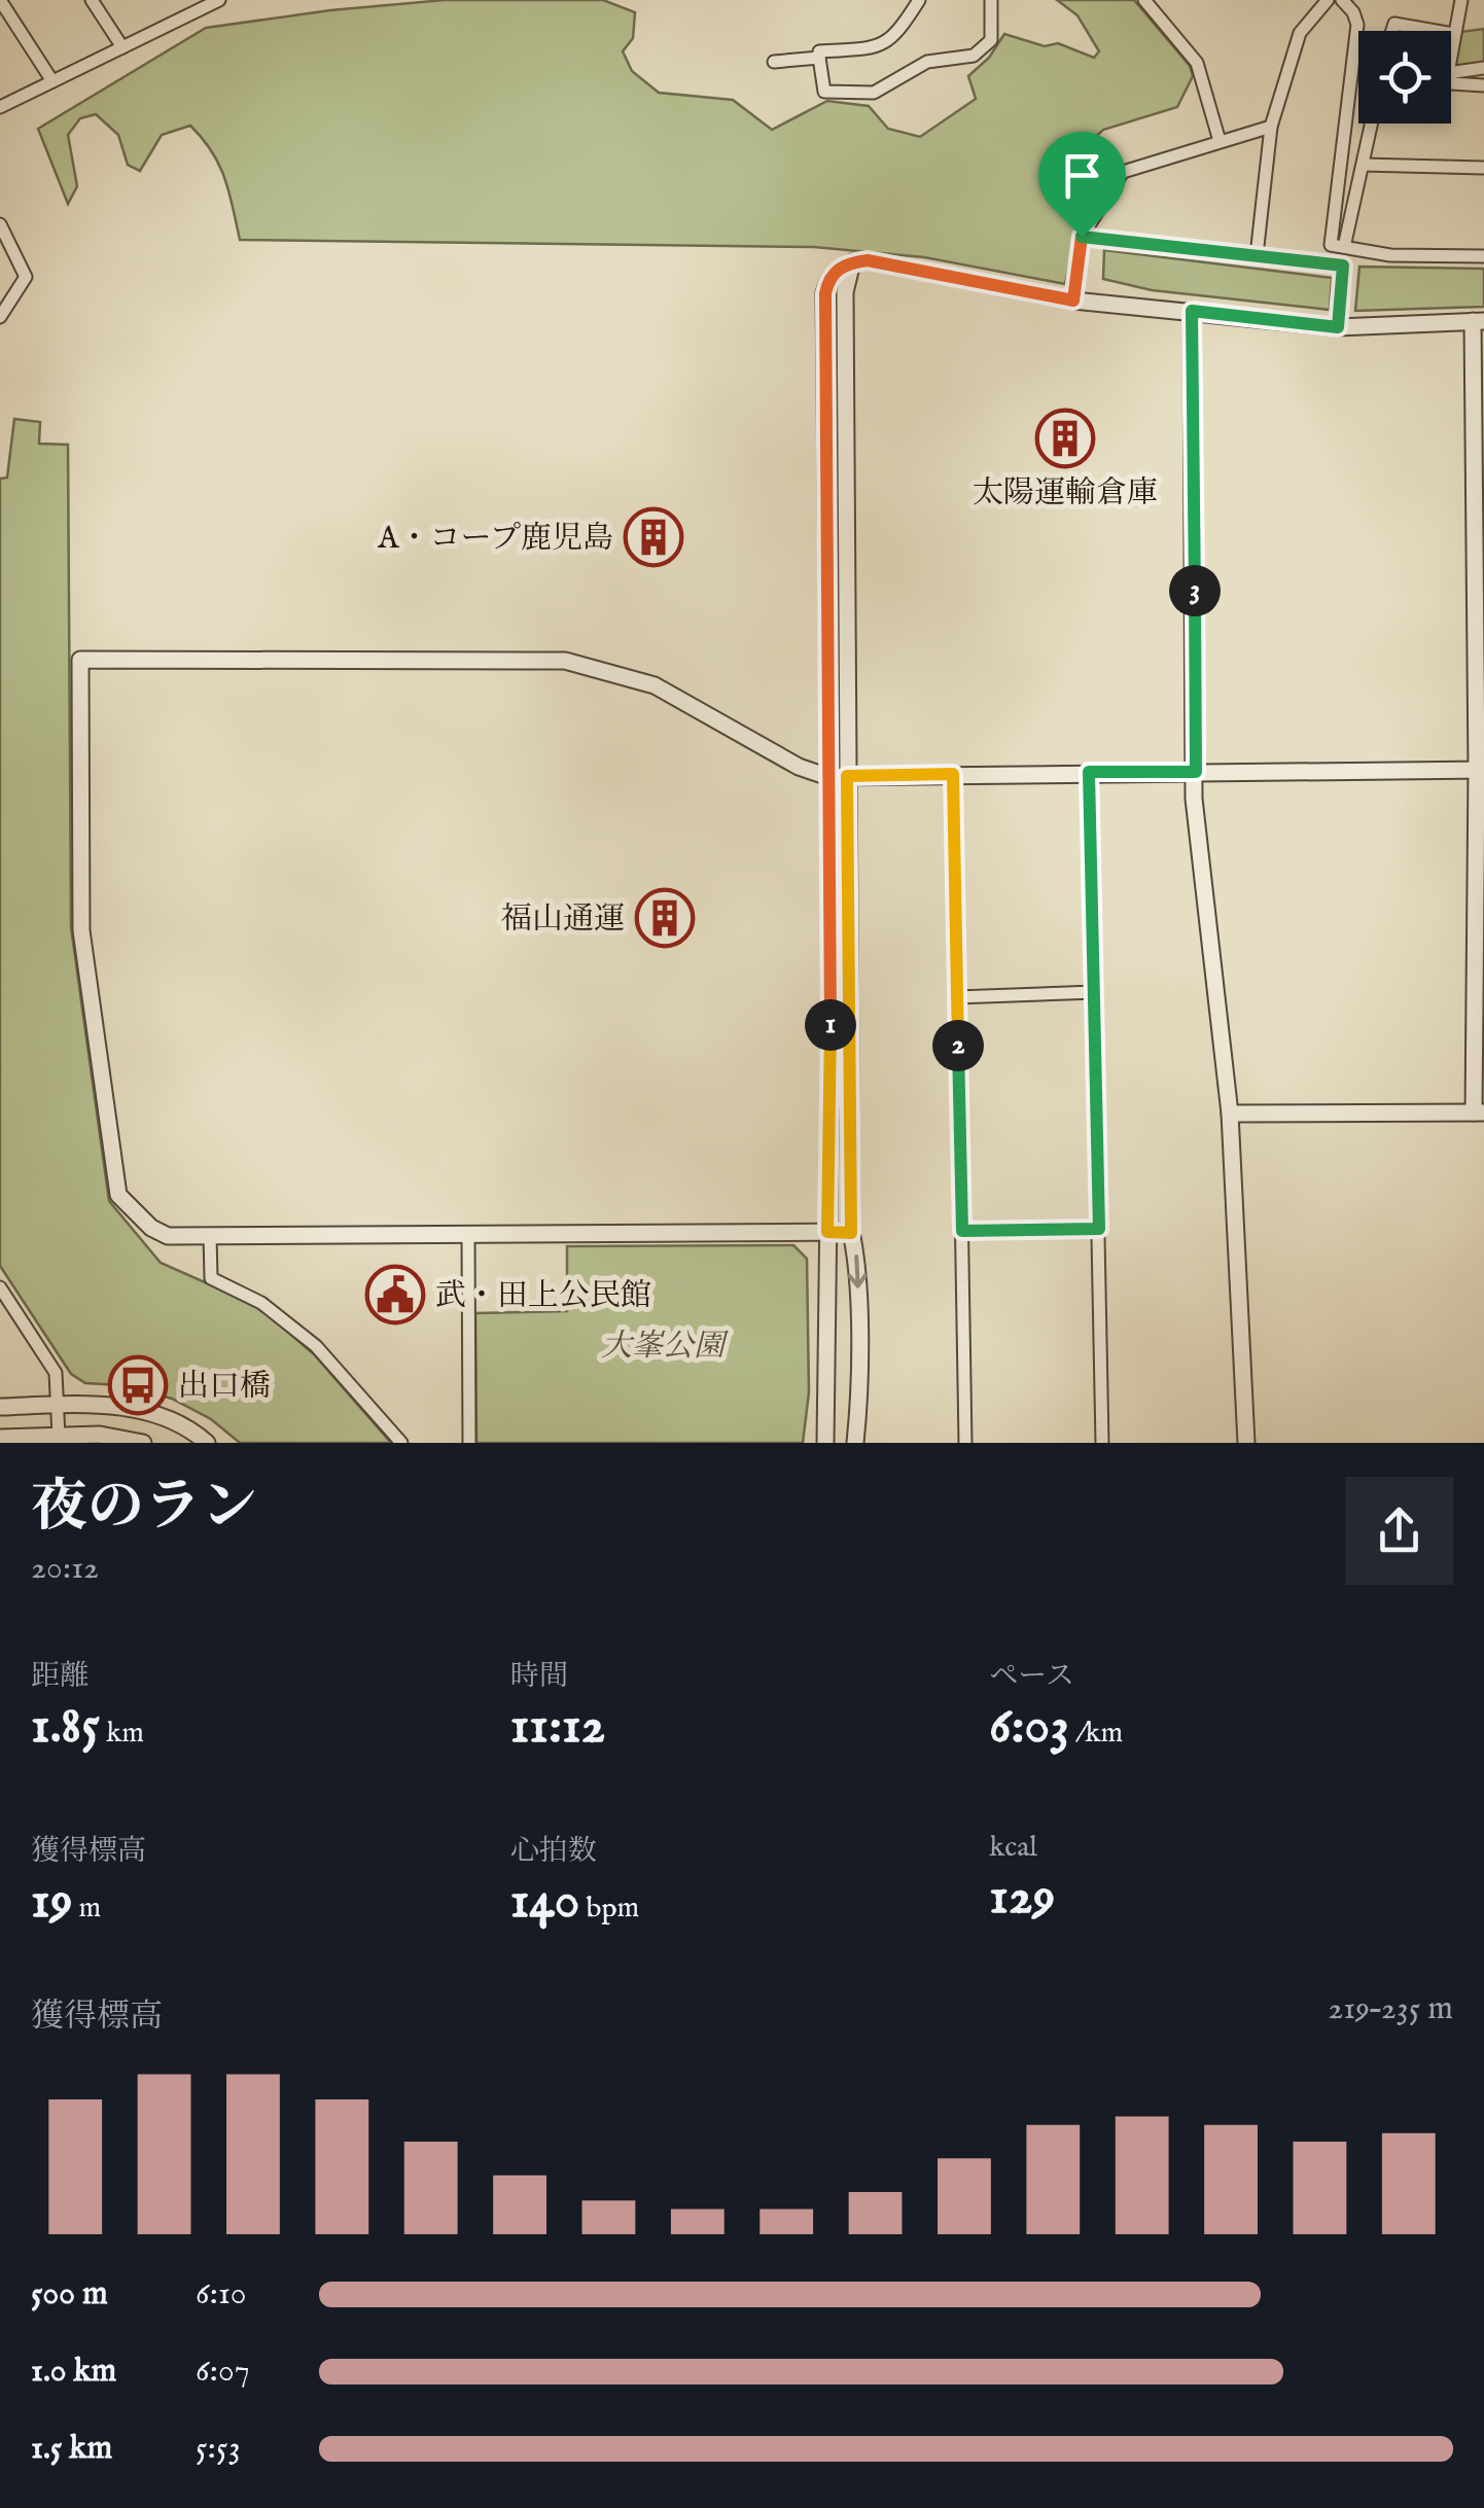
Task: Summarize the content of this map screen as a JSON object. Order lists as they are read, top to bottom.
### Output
{
  "parks": ["大峯公園"],
  "places": {
    "building": ["太陽運輸倉庫", "A・コープ鹿児島", "福山通運"],
    "public building": ["武・田上公民館"],
    "bus stop": ["出口橋"]
  },
  "page": {
    "pins": ["3", "1", "2"],
    "heading": ["夜のラン", "20:12"],
    "stats": [
      ["距離", "1.85 km"],
      ["時間", "11:12"],
      ["ペース", "6:03 /km"],
      ["獲得標高", "19 m"],
      ["心拍数", "140 bpm"],
      ["kcal", "129"]
    ],
    "chart": ["獲得標高", "219–235 m"],
    "list": [
      {
        "name": "500 m",
        "note": "6:10"
      },
      {
        "name": "1.0 km",
        "note": "6:07"
      },
      {
        "name": "1.5 km",
        "note": "5:53"
      }
    ]
  }
}
